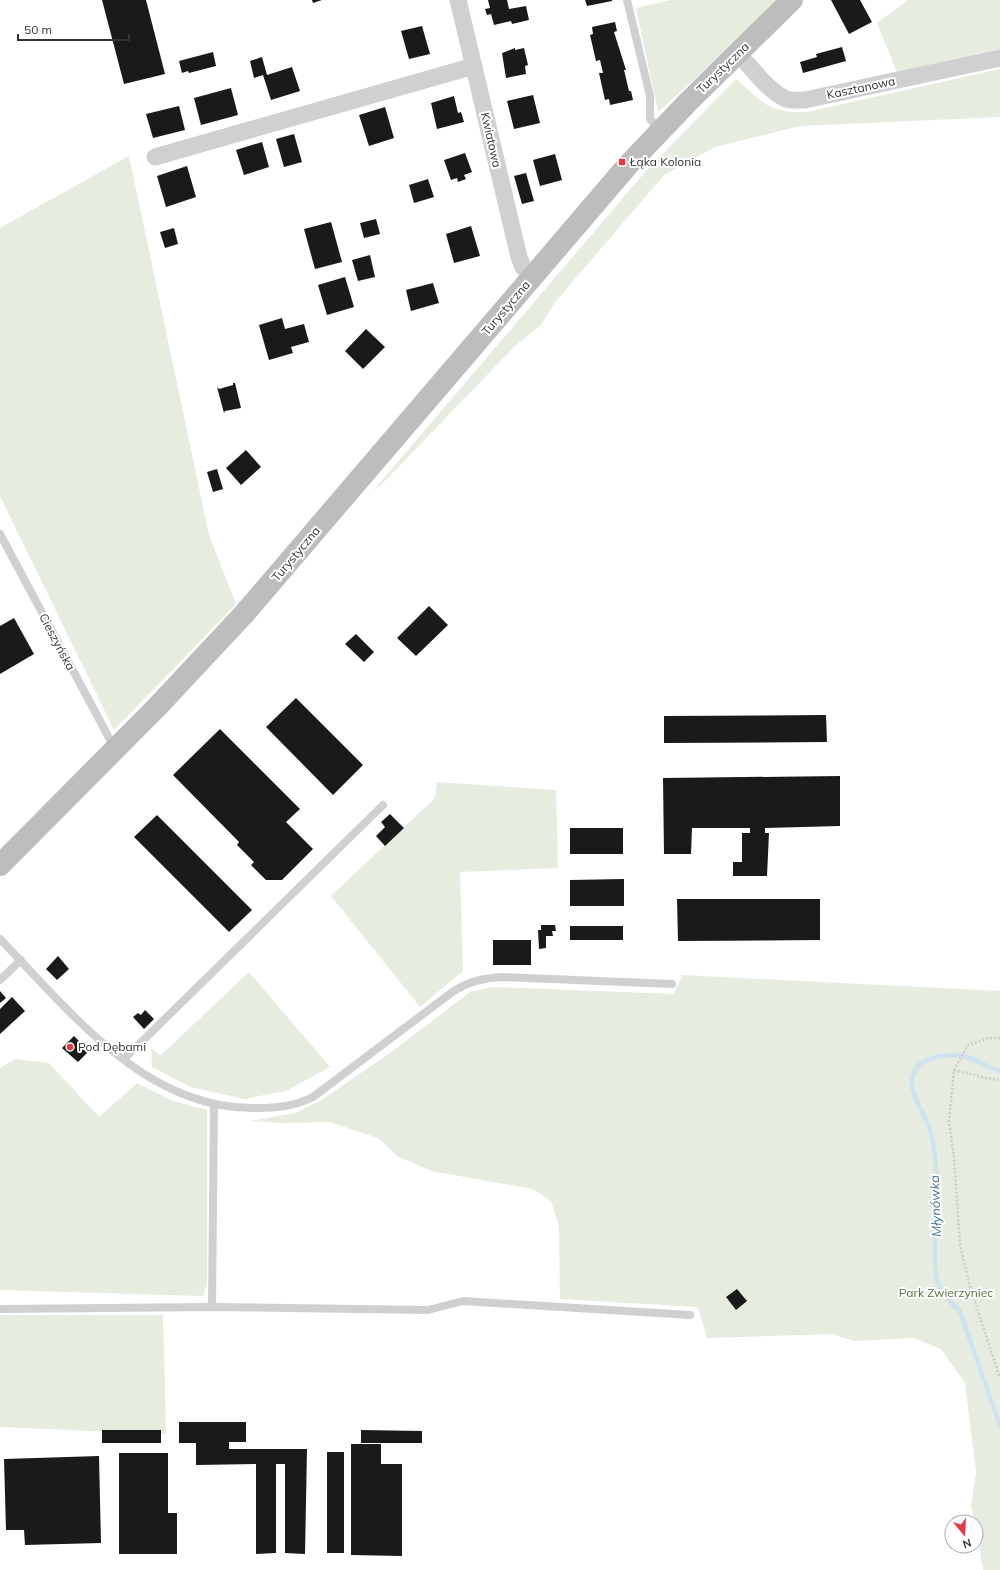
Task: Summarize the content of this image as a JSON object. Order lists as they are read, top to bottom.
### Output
{
  "streets": {
    "main road": ["Turystyczna"],
    "street": ["Kasztanowa", "Kwiatowa"],
    "lane": ["Cieszyńska"]
  },
  "crossings": [
    ["Turystyczna", "Kasztanowa"],
    ["Turystyczna", "Kwiatowa"],
    ["Turystyczna", "Cieszyńska"]
  ],
  "water": ["Młynówka"],
  "parks": ["Park Zwierzyniec"],
  "places": {
    "transit": ["Łąka Kolonia"],
    "other": ["Pod Dębami"]
  },
  "scale_bar": "50 m",
  "north": "bottom"
}
